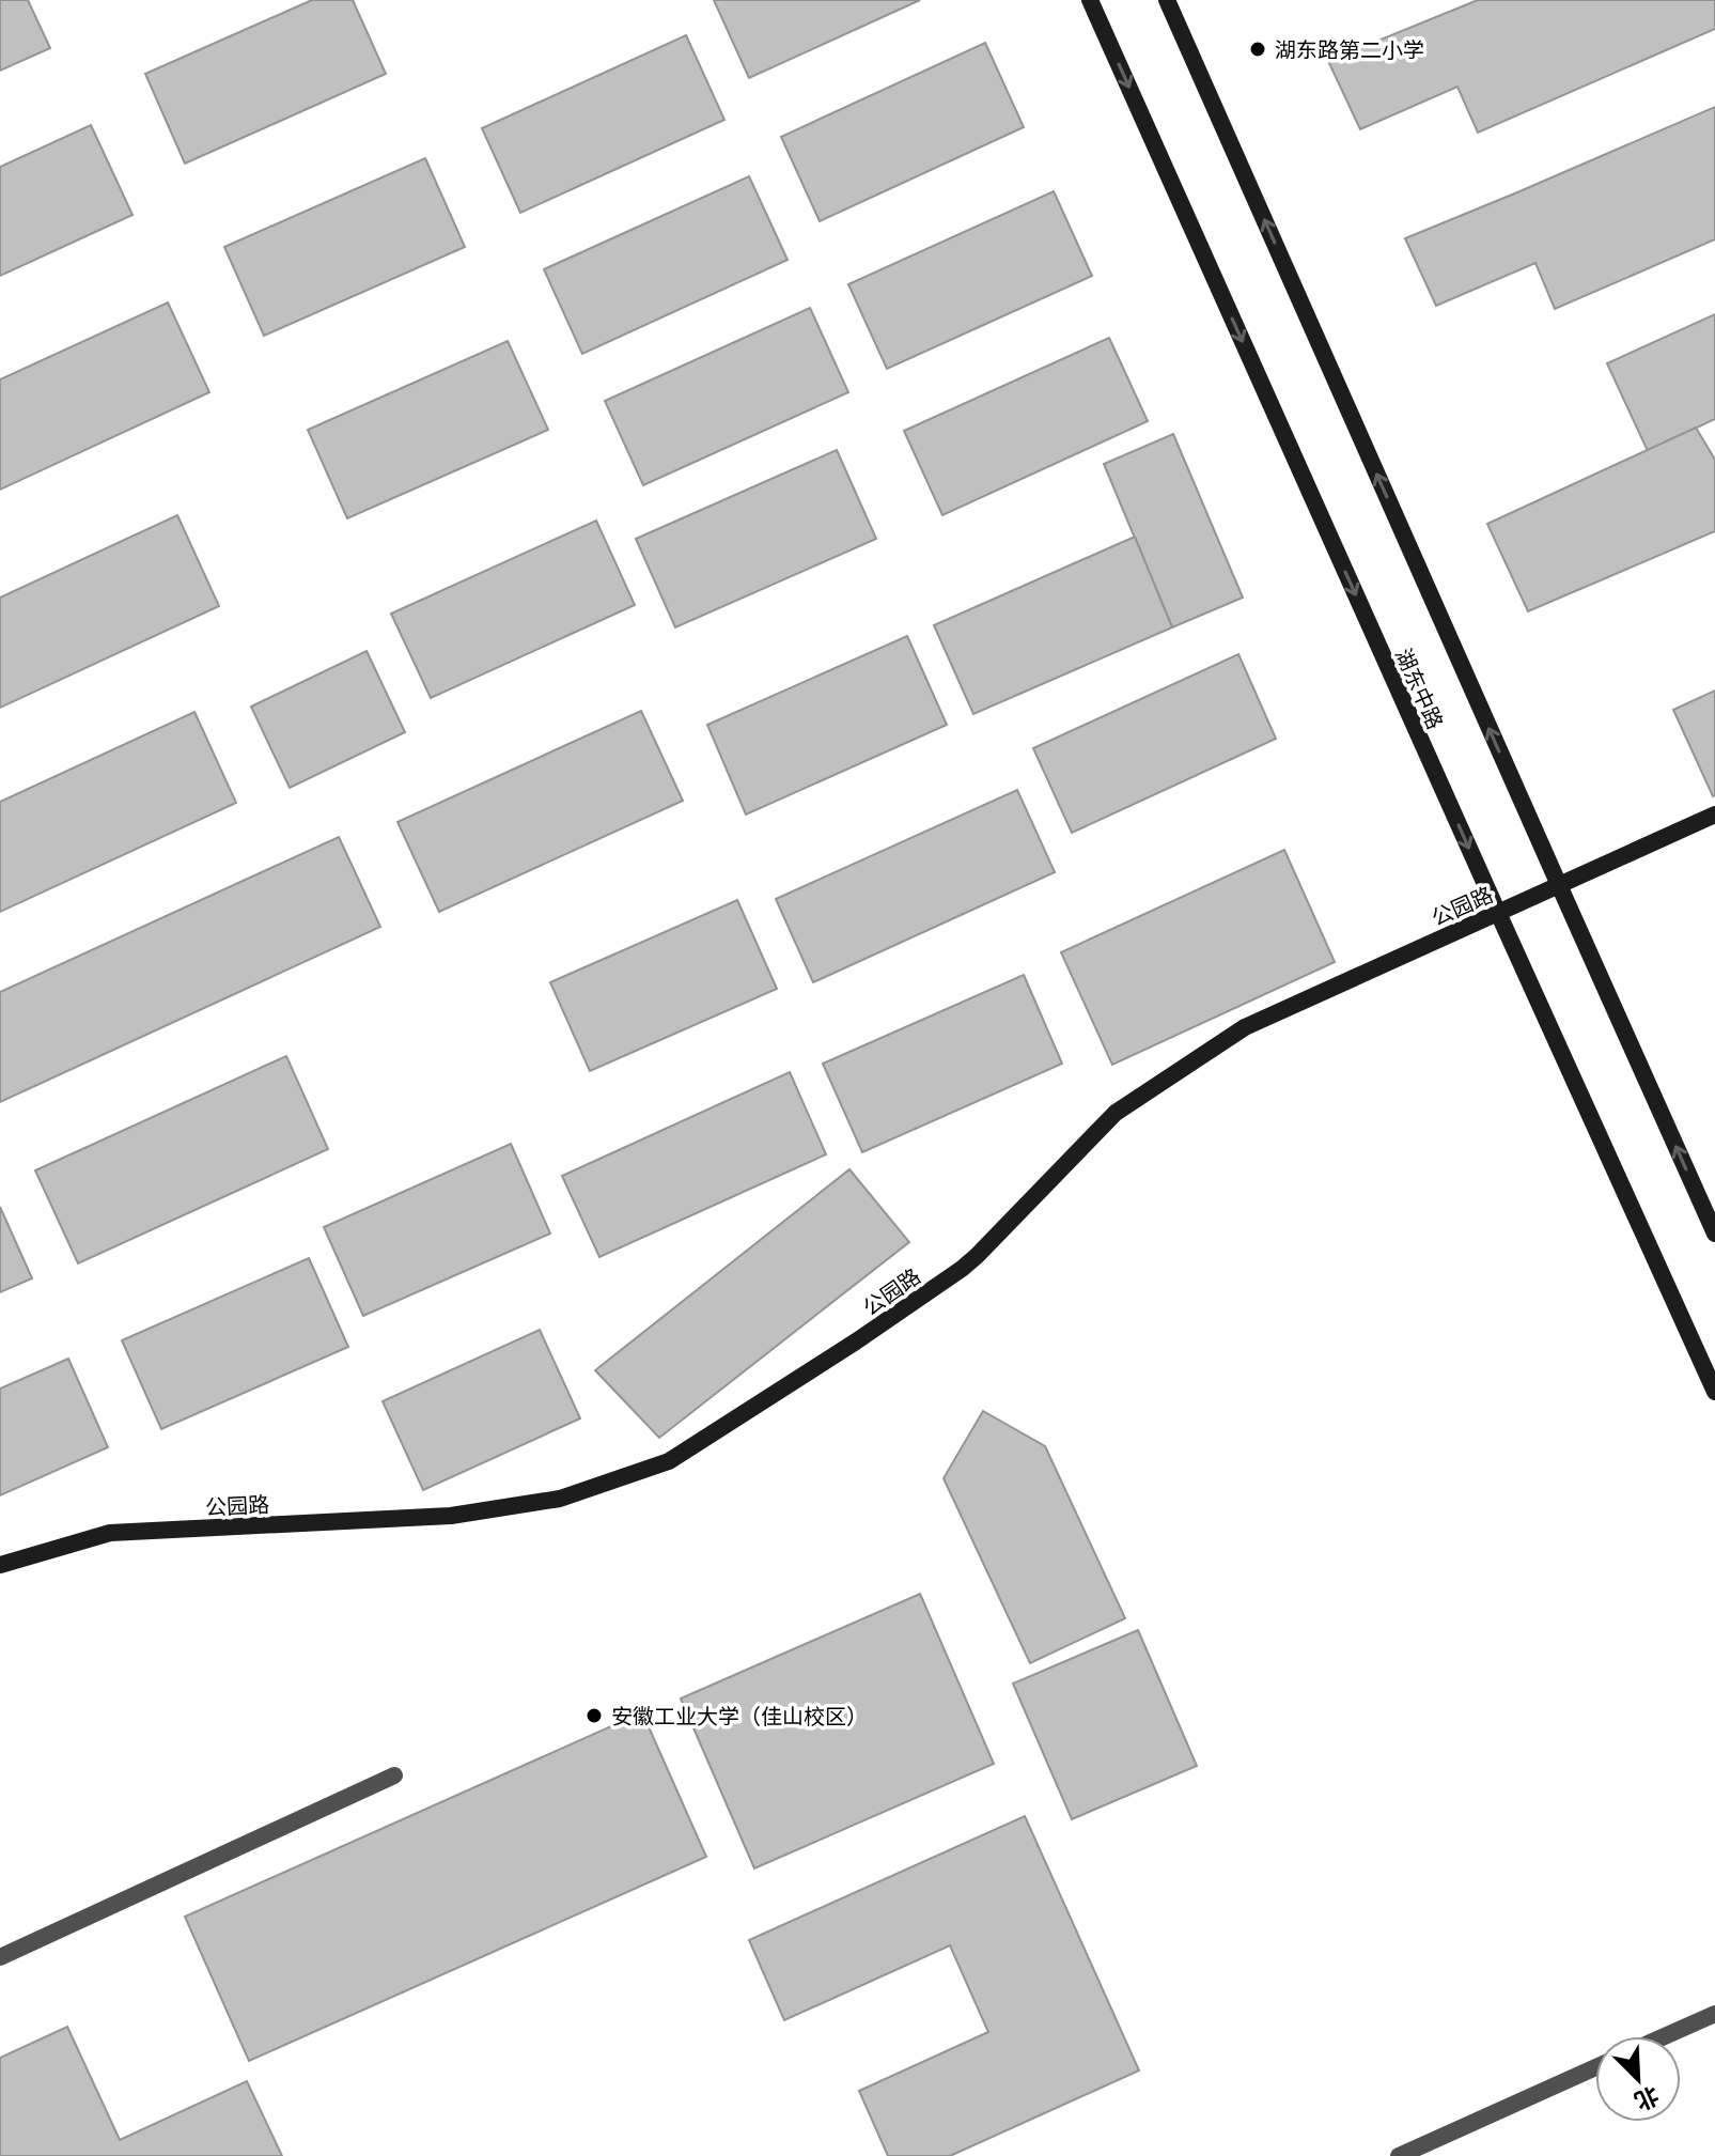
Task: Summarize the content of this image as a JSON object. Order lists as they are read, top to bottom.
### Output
{
  "streets": {
    "main road": ["湖东中路", "公园路"]
  },
  "crossings": [
    ["湖东中路", "公园路"]
  ],
  "places": ["湖东路第二小学", "安徽工业大学（佳山校区）"],
  "north": "bottom right"
}
